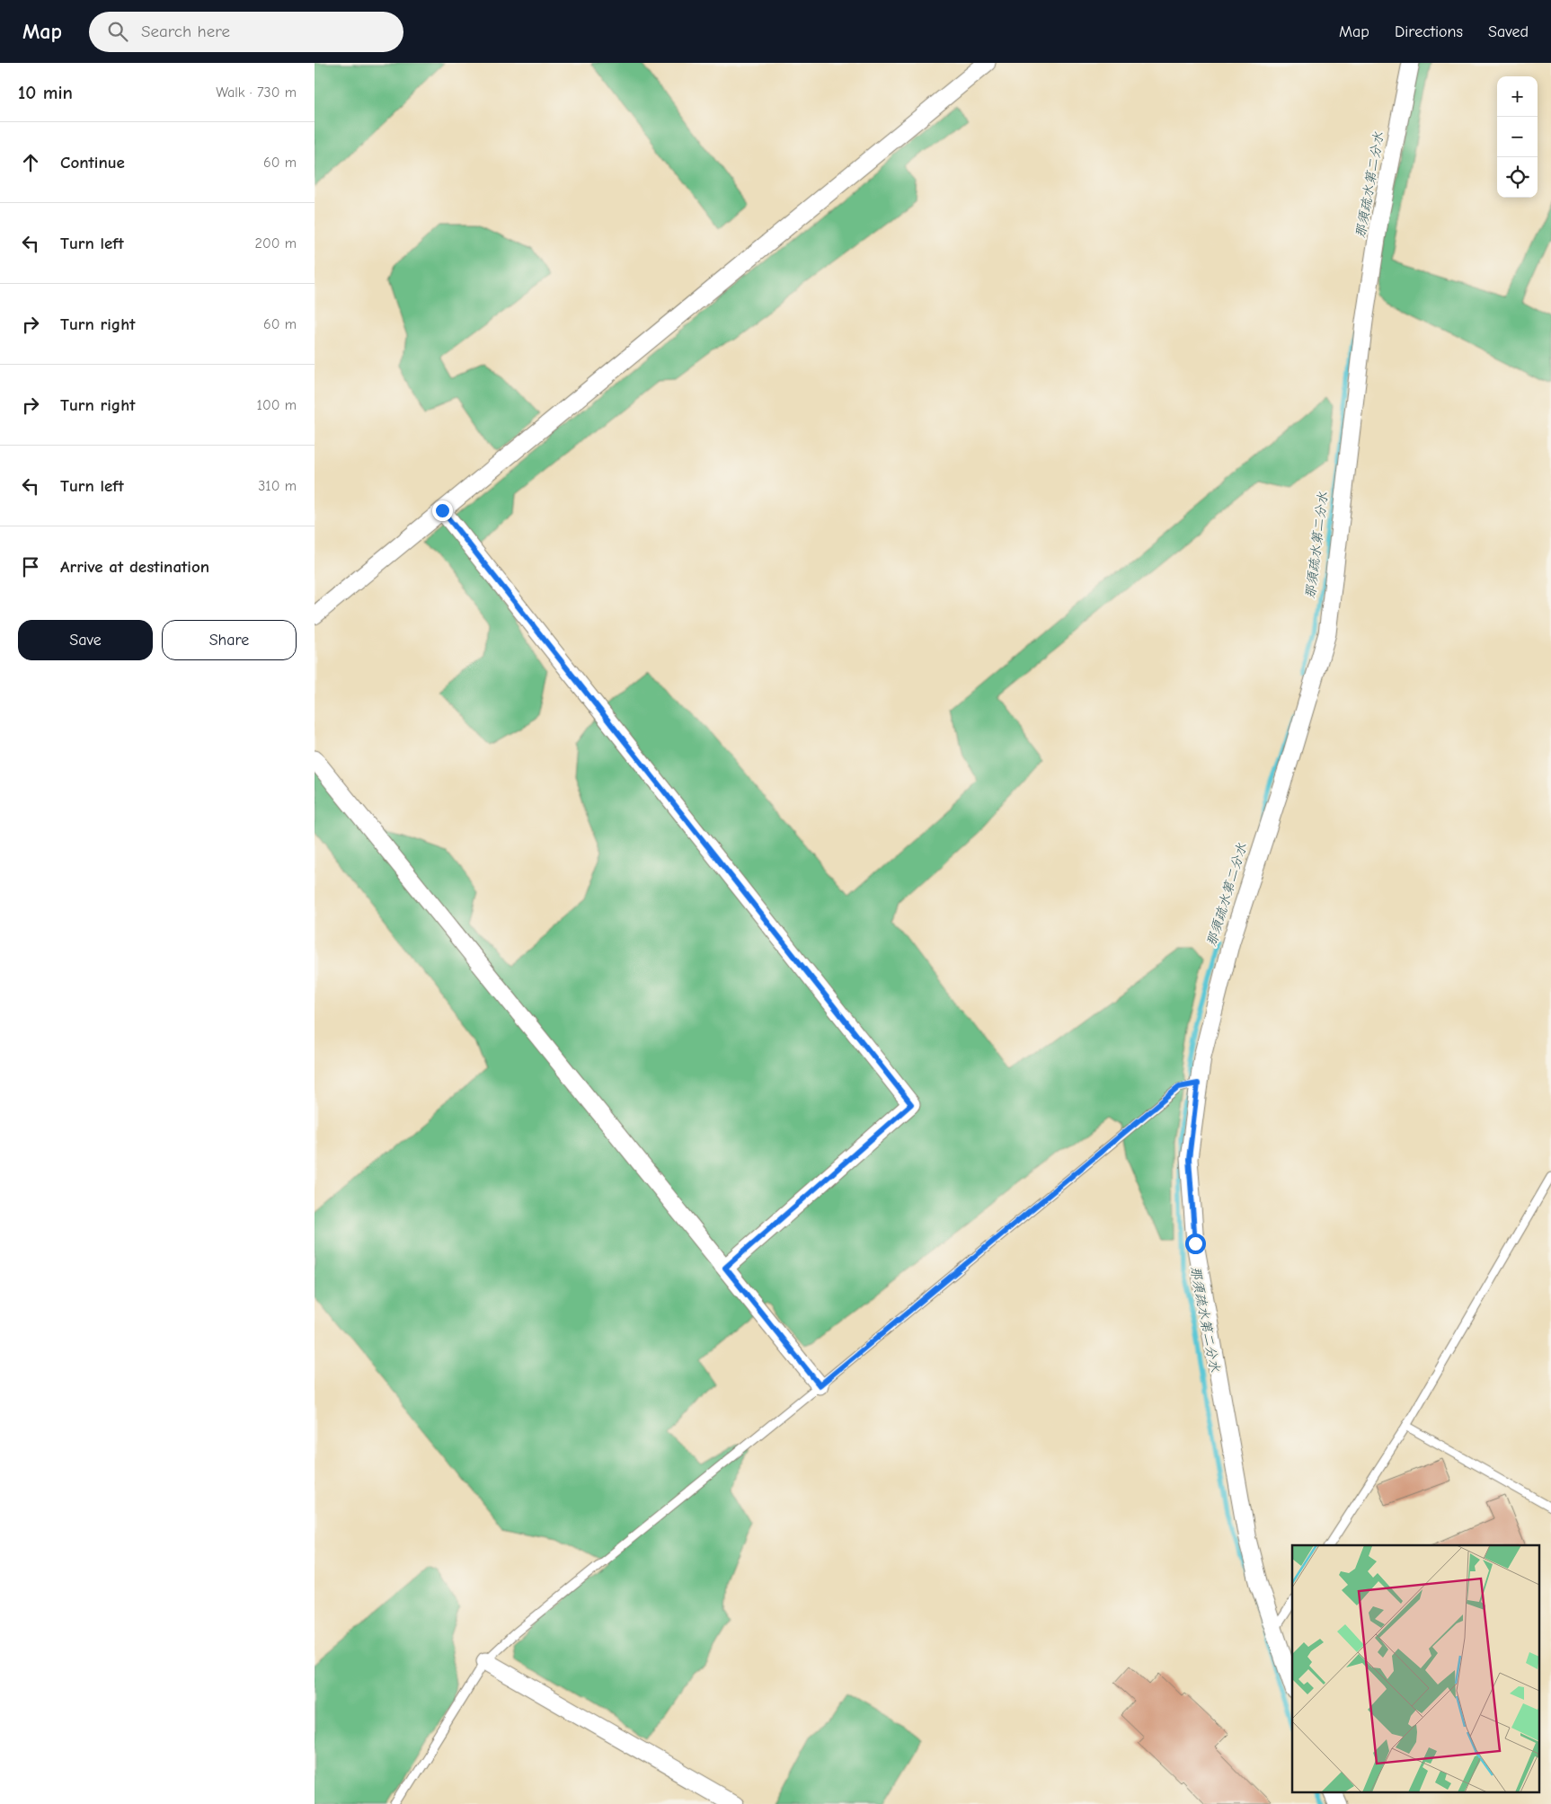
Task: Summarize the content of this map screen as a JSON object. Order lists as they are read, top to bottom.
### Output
{
  "water": ["那須疏水第二分水"],
  "page": {
    "header": "Map",
    "search": "Search here",
    "nav": ["Map", "Directions", "Saved"],
    "heading": ["10 min", "Walk · 730 m"],
    "map_buttons": ["+", "−"],
    "list": [
      ["Continue", "60 m"],
      ["Turn left", "200 m"],
      ["Turn right", "60 m"],
      ["Turn right", "100 m"],
      ["Turn left", "310 m"],
      "Arrive at destination"
    ],
    "buttons": ["Save", "Share"]
  }
}
